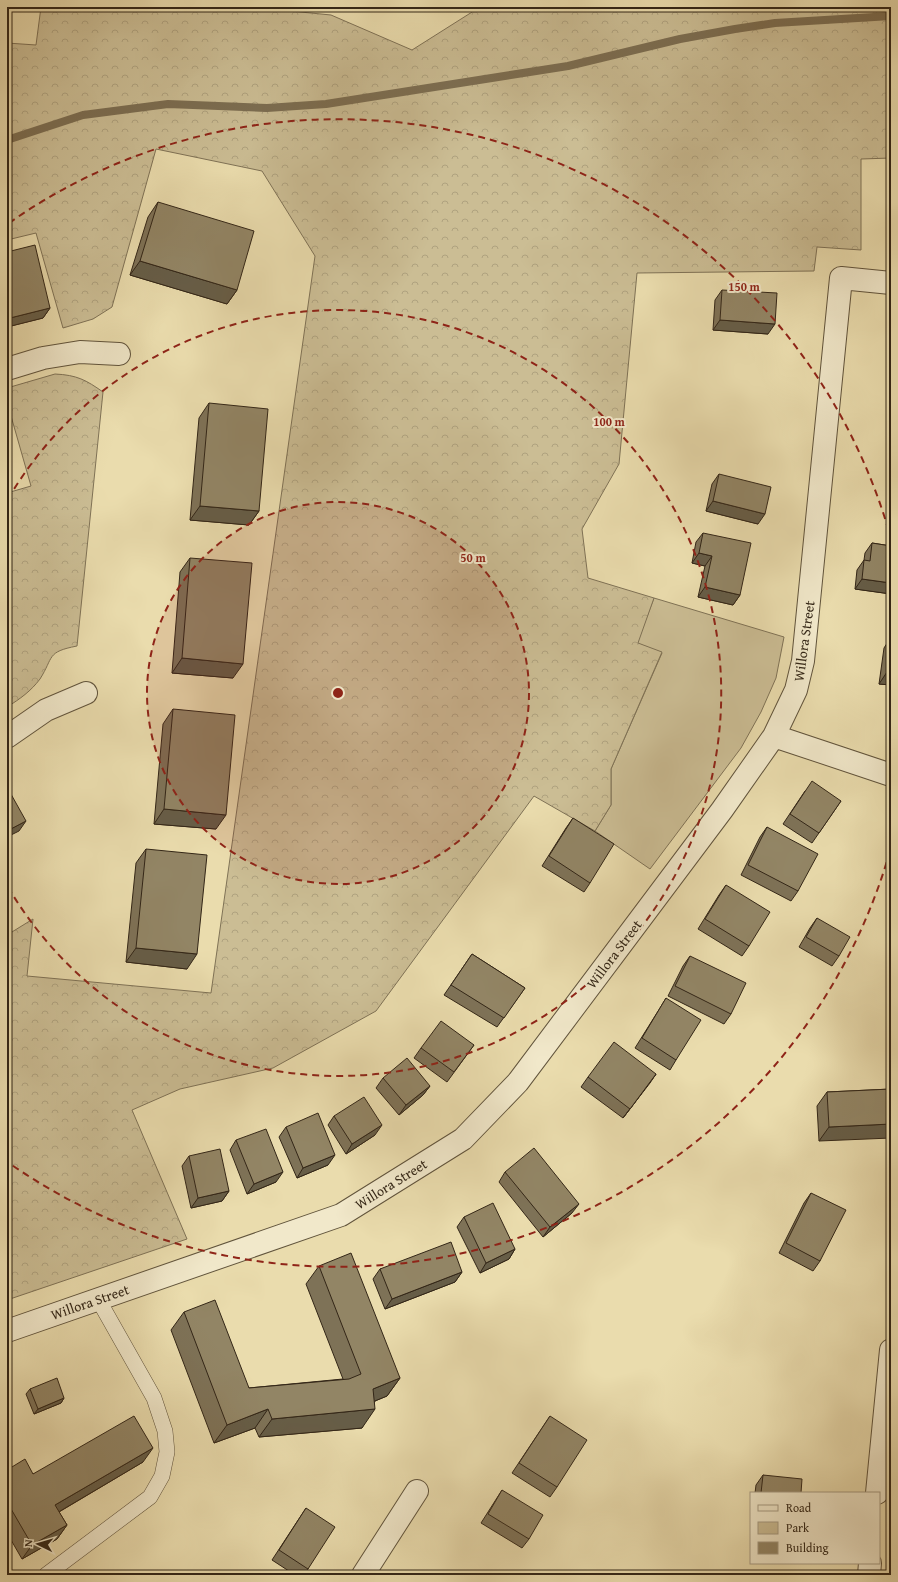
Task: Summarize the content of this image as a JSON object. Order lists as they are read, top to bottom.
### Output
{
  "streets": {
    "street": ["Willora Street"]
  },
  "legend": ["Road", "Park", "Building"],
  "north": "left",
  "rings": ["150 m", "100 m", "50 m"]
}
